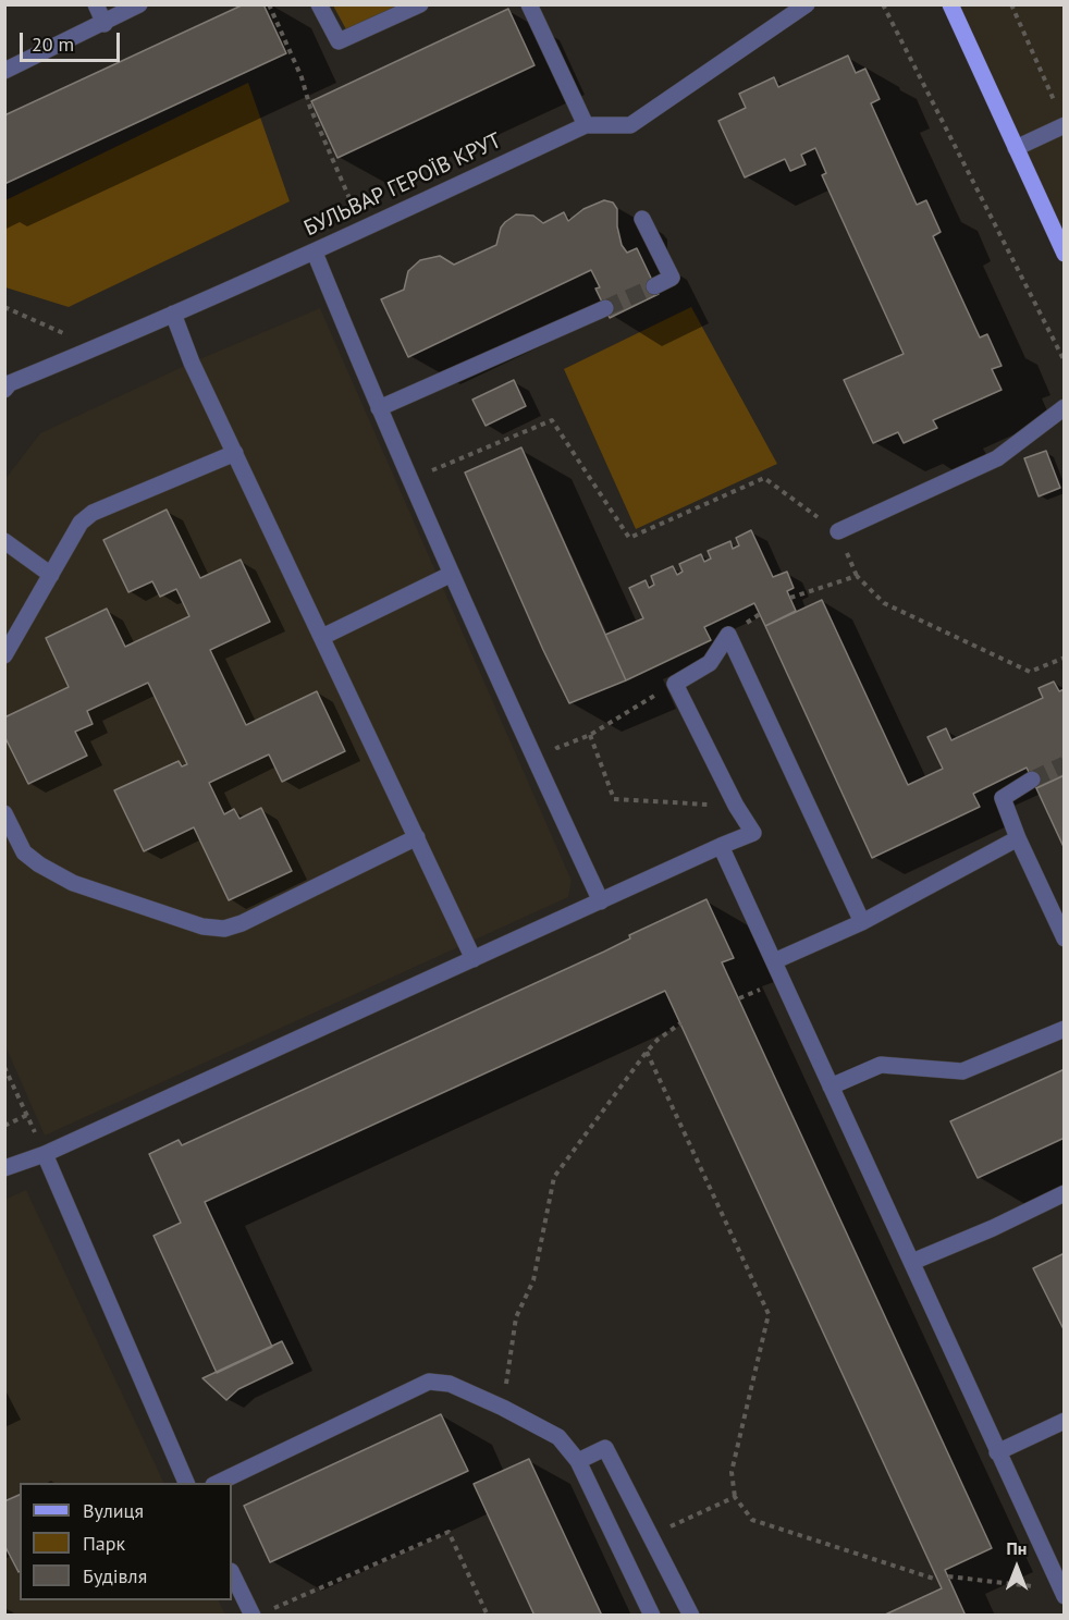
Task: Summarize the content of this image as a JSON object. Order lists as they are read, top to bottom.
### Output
{
  "streets": {
    "street": ["БУЛЬВАР ГЕРОЇВ КРУТ"]
  },
  "legend": ["Вулиця", "Парк", "Будівля"],
  "scale_bar": "20 m",
  "north": "top"
}
